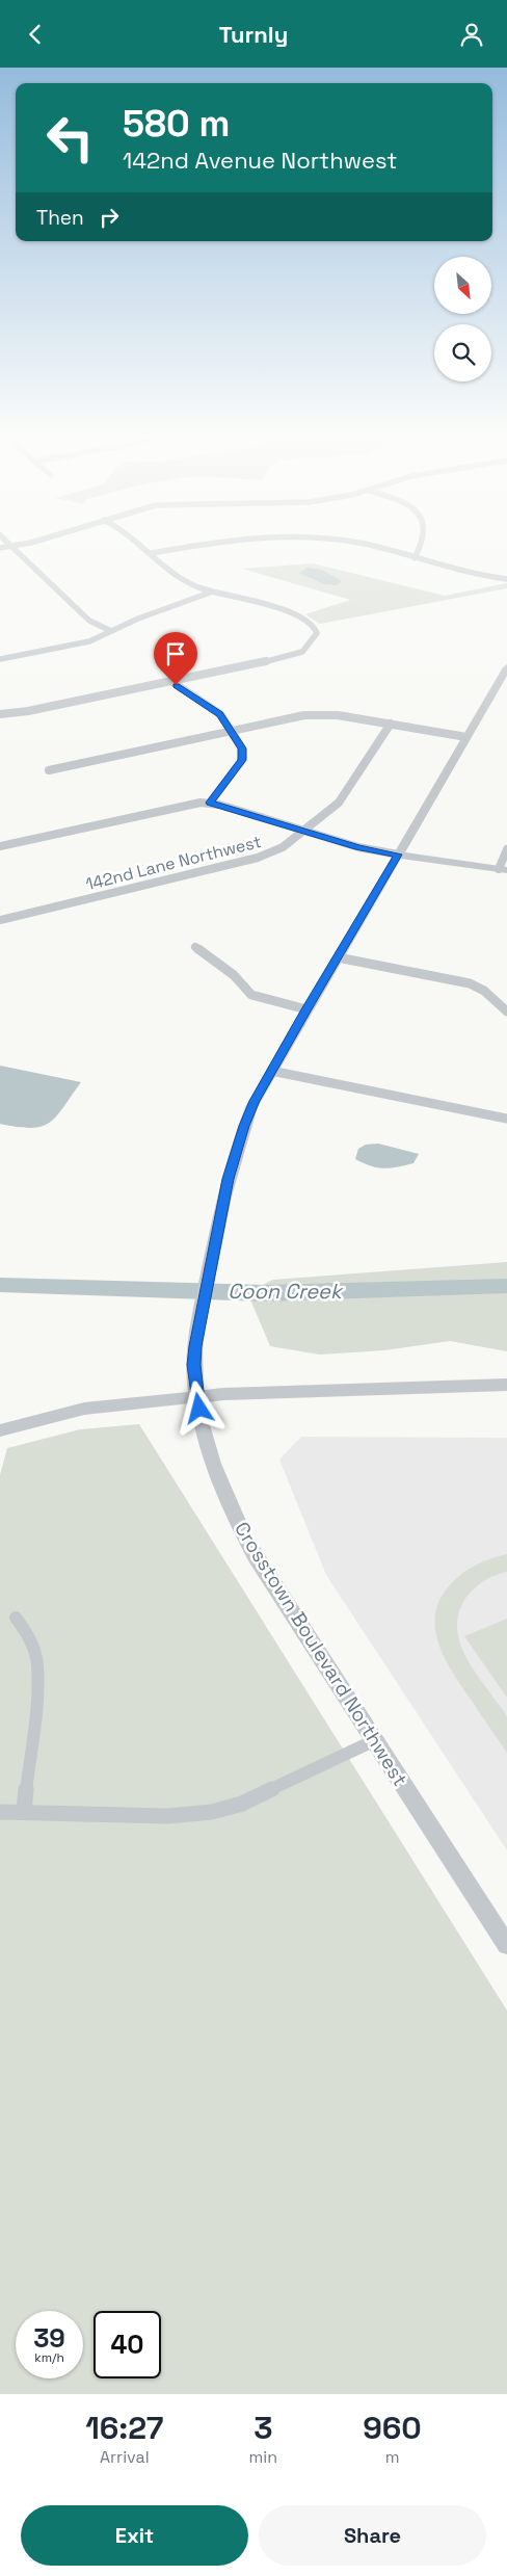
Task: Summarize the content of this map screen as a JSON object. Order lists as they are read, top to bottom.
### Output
{
  "streets": {
    "street": ["142nd Lane Northwest", "Crosstown Boulevard Northwest"]
  },
  "water": ["Coon Creek"],
  "north": "bottom right",
  "page": {
    "header": "Turnly",
    "turn": ["580 m", "142nd Avenue Northwest"],
    "then": "Then",
    "speed": "39 km/h",
    "limit": "40",
    "eta": [
      "16:27",
      "Arrival",
      "3",
      "min",
      "960",
      "m"
    ],
    "buttons": ["Exit", "Share"]
  }
}
